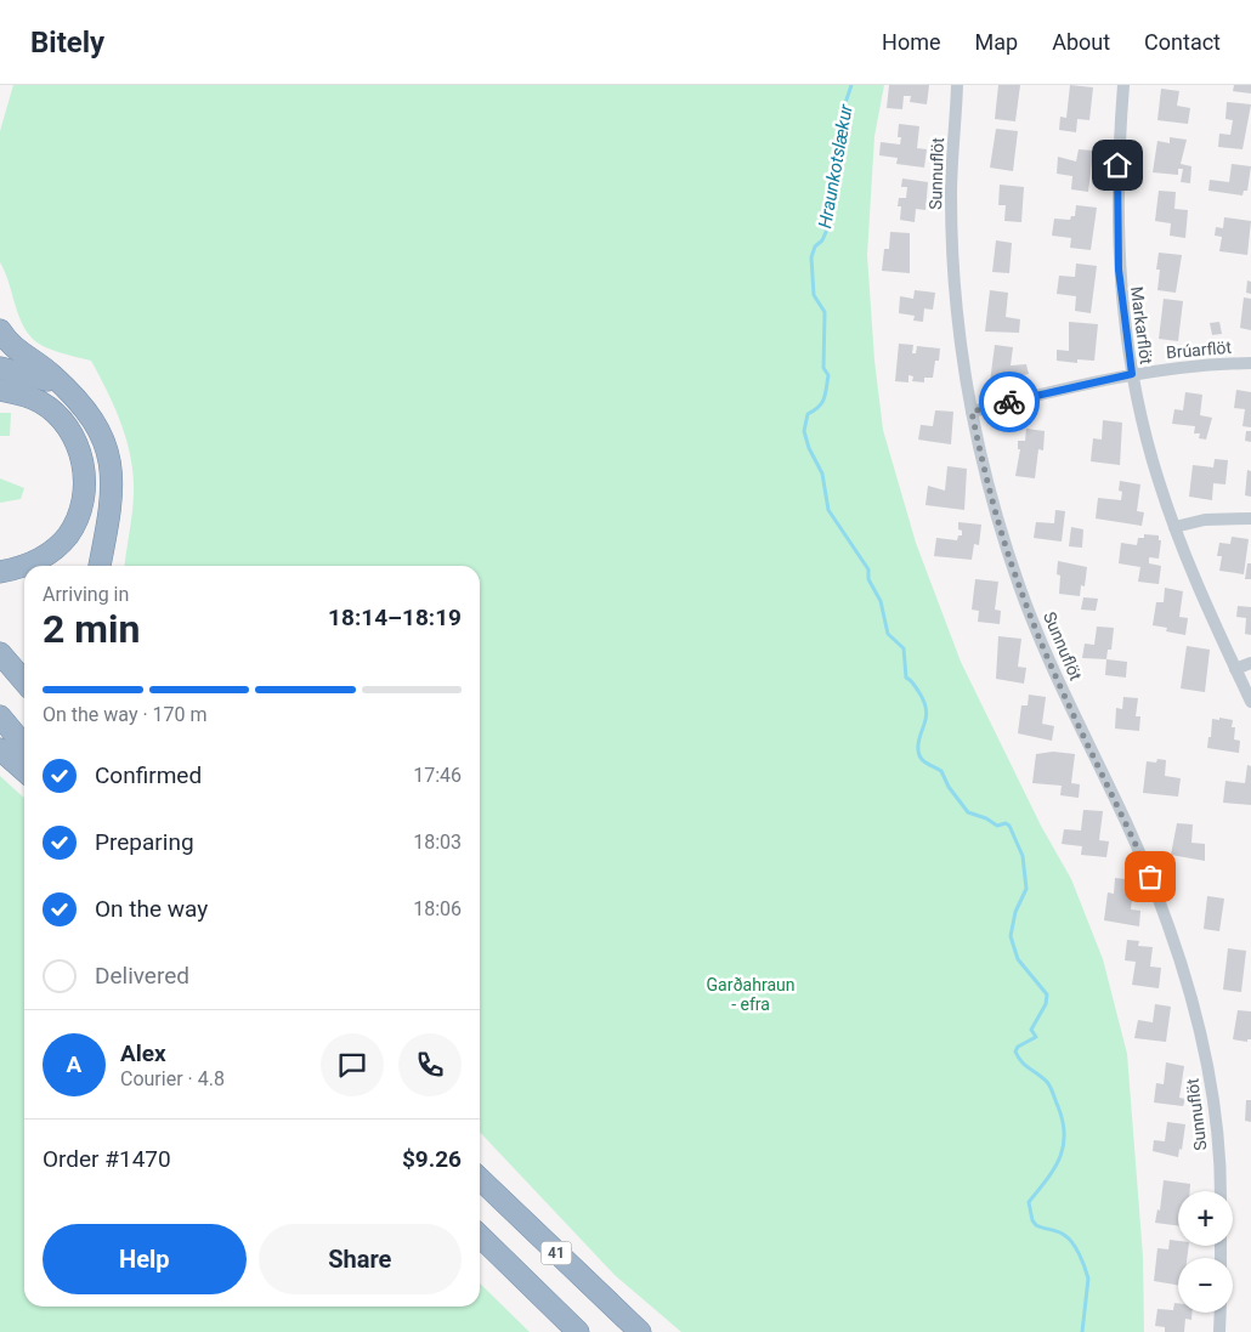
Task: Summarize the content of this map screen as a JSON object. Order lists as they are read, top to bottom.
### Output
{
  "streets": {
    "highway": ["41"],
    "street": ["Sunnuflöt", "Markarflöt", "Brúarflöt"]
  },
  "crossings": [
    ["Sunnuflöt", "Brúarflöt"],
    ["Markarflöt", "Brúarflöt"]
  ],
  "water": ["Hraunkotslækur"],
  "parks": ["Garðahraun - efra"],
  "page": {
    "header": "Bitely",
    "nav": [
      "Home",
      "Map",
      "About",
      "Contact"
    ],
    "heading": ["2 min", "Arriving in", "18:14–18:19"],
    "panel": [
      "Alex",
      "Courier · 4.8",
      "Order #1470",
      "$9.26"
    ],
    "bar": "On the way · 170 m",
    "list": [
      ["Confirmed", "17:46"],
      ["Preparing", "18:03"],
      ["On the way", "18:06"],
      "Delivered"
    ],
    "round": "A",
    "map_buttons": ["+", "−"],
    "buttons": ["Help", "Share"]
  }
}
